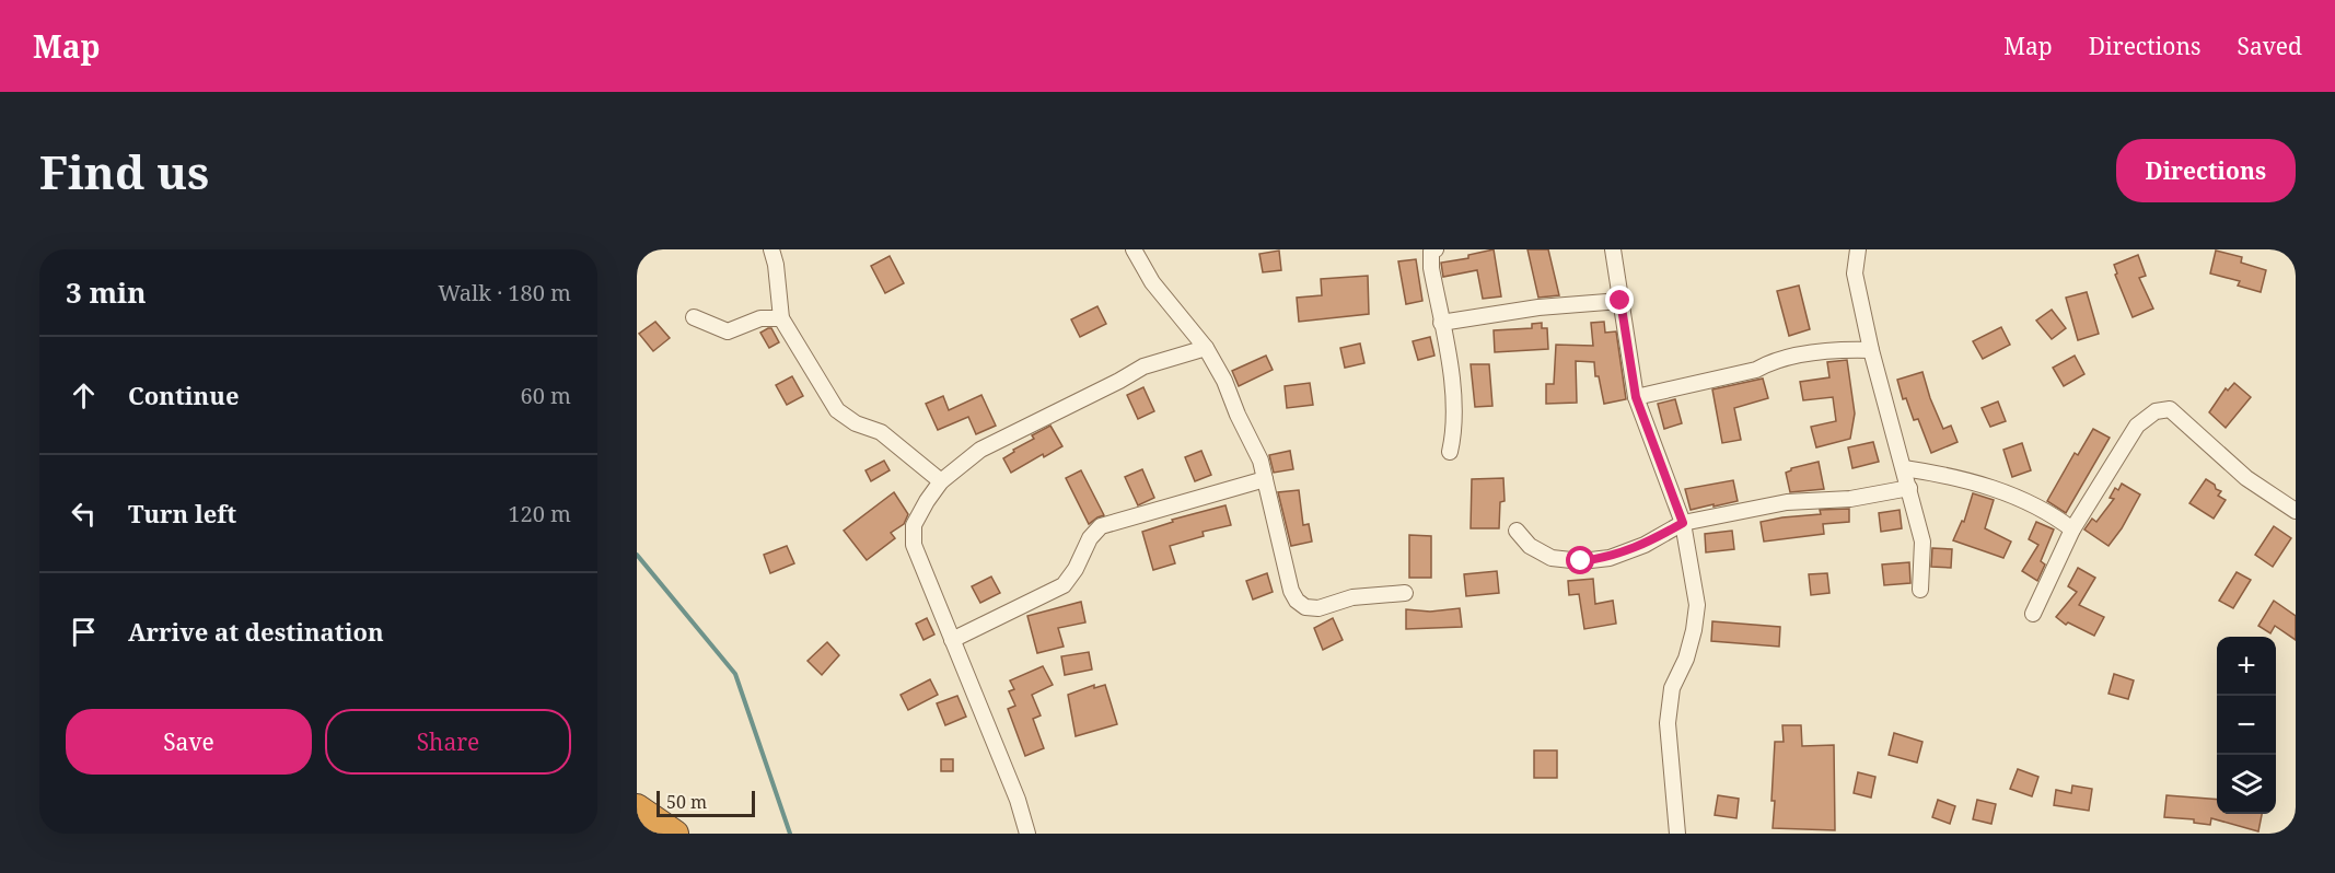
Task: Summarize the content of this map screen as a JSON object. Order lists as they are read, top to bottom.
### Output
{
  "scale_bar": "50 m",
  "page": {
    "header": "Map",
    "nav": ["Map", "Directions", "Saved"],
    "buttons": [
      "Directions",
      ["Save", "Share"]
    ],
    "title": "Find us",
    "heading": ["3 min", "Walk · 180 m"],
    "list": [
      ["Continue", "60 m"],
      ["Turn left", "120 m"],
      "Arrive at destination"
    ],
    "map_buttons": ["+", "−"],
    "scale": "50 m"
  }
}
